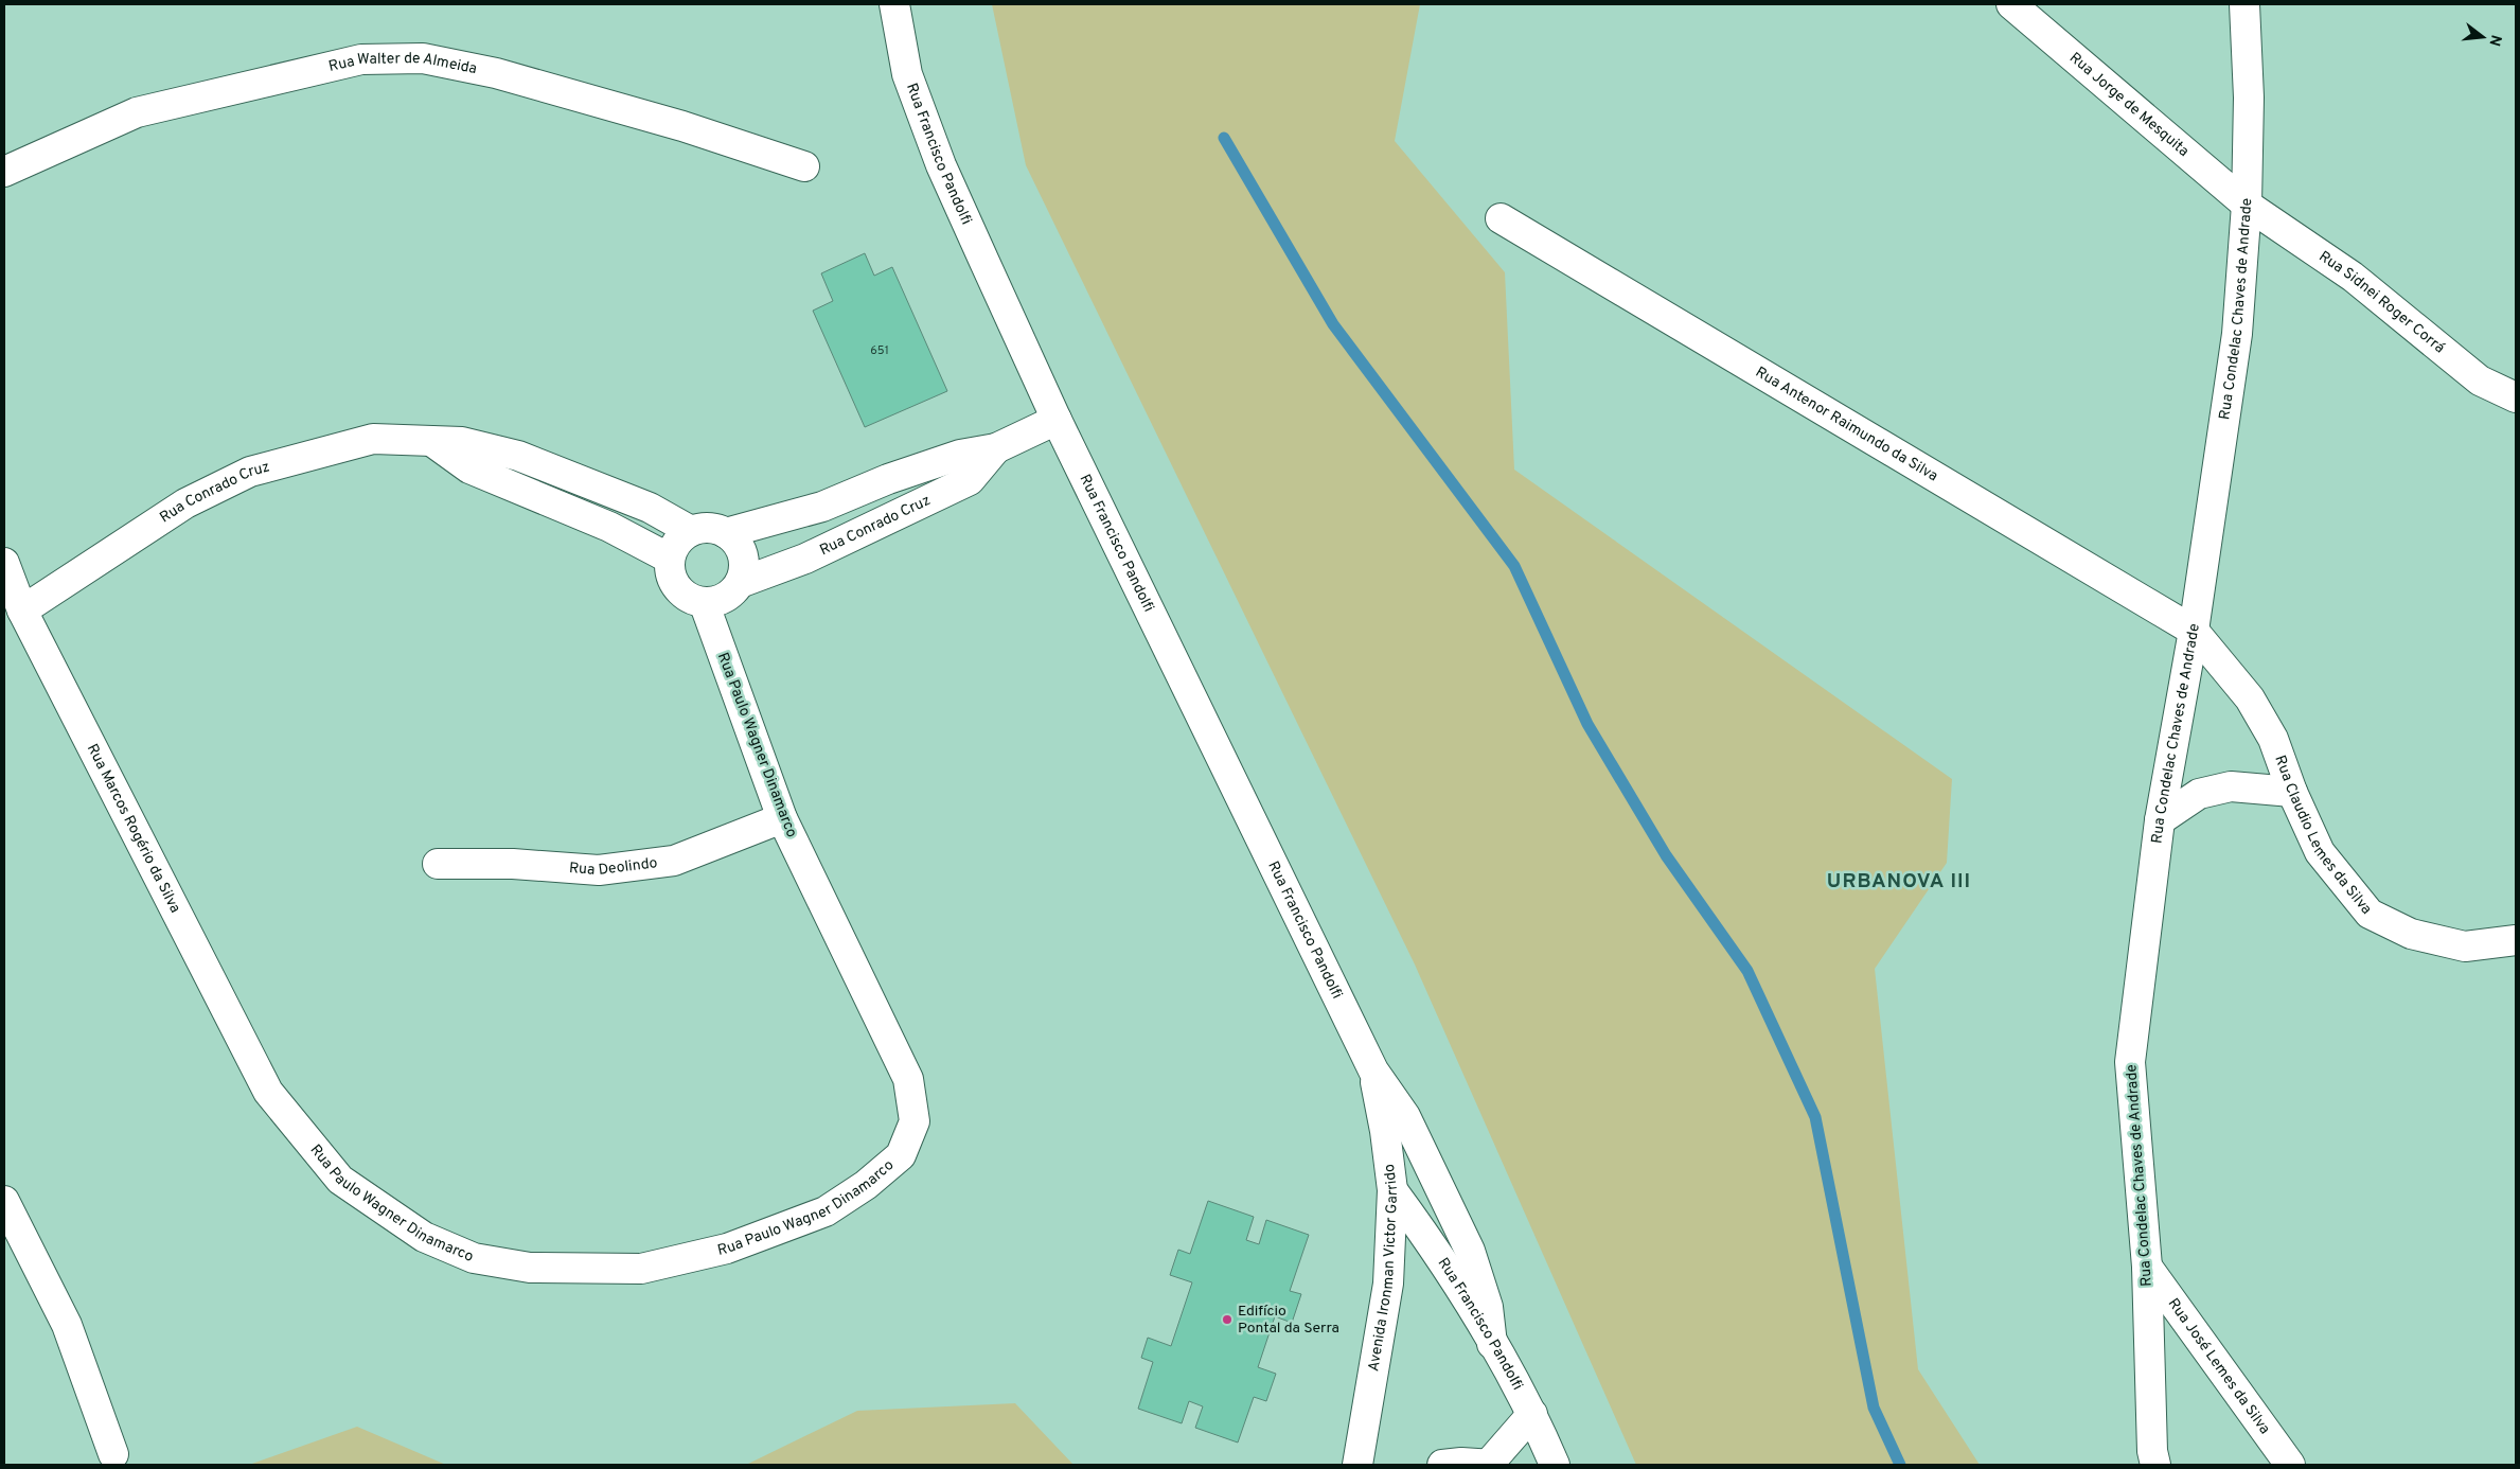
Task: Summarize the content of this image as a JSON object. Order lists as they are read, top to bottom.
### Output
{
  "streets": {
    "street": [
      "Rua Walter de Almeida",
      "Rua Jorge de Mesquita",
      "Rua Francisco Pandolfi",
      "Rua Sidnei Roger Corrá",
      "Rua Condelac Chaves de Andrade",
      "Rua Antenor Raimundo da Silva",
      "Rua Conrado Cruz",
      "Rua Paulo Wagner Dinamarco",
      "Rua Marcos Rogério da Silva",
      "Rua Claudio Lemes da Silva",
      "Rua Deolindo",
      "Avenida Ironman Victor Garrido",
      "Rua José Lemes da Silva"
    ]
  },
  "crossings": [
    ["Rua Jorge de Mesquita", "Rua Sidnei Roger Corrá"],
    ["Rua Jorge de Mesquita", "Rua Condelac Chaves de Andrade"],
    ["Rua Francisco Pandolfi", "Rua Conrado Cruz"],
    ["Rua Francisco Pandolfi", "Avenida Ironman Victor Garrido"],
    ["Rua Sidnei Roger Corrá", "Rua Condelac Chaves de Andrade"],
    ["Rua Condelac Chaves de Andrade", "Rua Antenor Raimundo da Silva"],
    ["Rua Condelac Chaves de Andrade", "Rua Claudio Lemes da Silva"],
    ["Rua Condelac Chaves de Andrade", "Rua José Lemes da Silva"],
    ["Rua Antenor Raimundo da Silva", "Rua Claudio Lemes da Silva"],
    ["Rua Conrado Cruz", "Rua Paulo Wagner Dinamarco"],
    ["Rua Conrado Cruz", "Rua Marcos Rogério da Silva"],
    ["Rua Paulo Wagner Dinamarco", "Rua Marcos Rogério da Silva"],
    ["Rua Paulo Wagner Dinamarco", "Rua Deolindo"]
  ],
  "districts": ["URBANOVA III"],
  "places": ["Edifício Pontal da Serra"],
  "house_numbers": ["651"],
  "north": "right"
}
